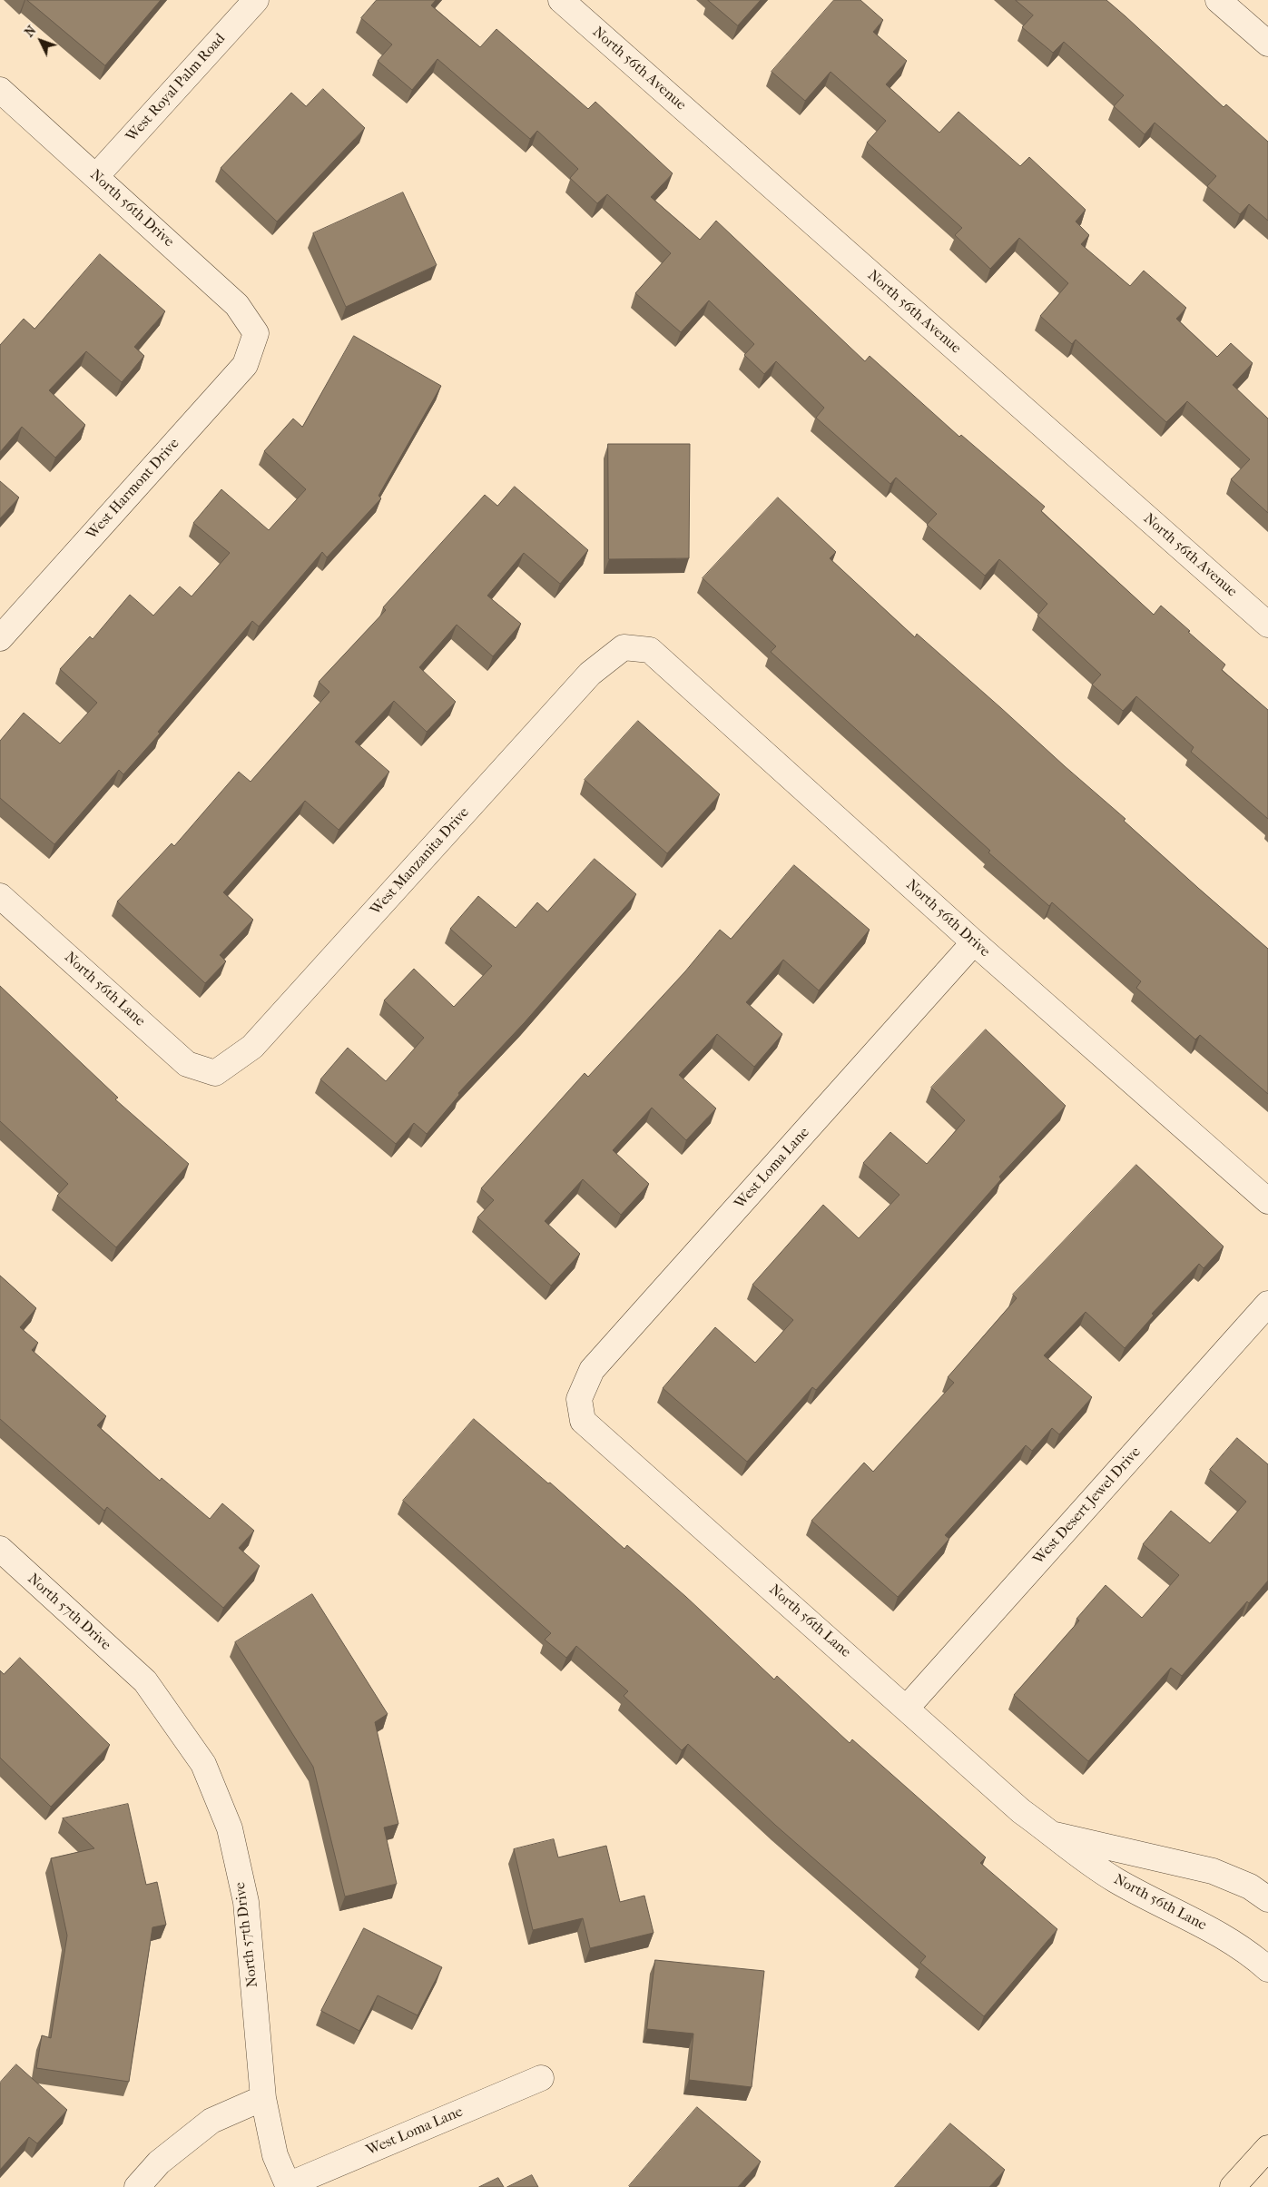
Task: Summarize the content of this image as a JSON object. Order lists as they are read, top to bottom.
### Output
{
  "streets": {
    "street": [
      "North 56th Avenue",
      "West Royal Palm Road",
      "North 56th Drive",
      "West Harmont Drive",
      "West Manzanita Drive",
      "North 56th Lane",
      "West Loma Lane",
      "West Desert Jewel Drive",
      "North 57th Drive"
    ]
  },
  "crossings": [
    ["West Royal Palm Road", "North 56th Drive"],
    ["North 56th Drive", "West Harmont Drive"],
    ["North 56th Drive", "West Manzanita Drive"],
    ["North 56th Drive", "West Loma Lane"],
    ["West Manzanita Drive", "North 56th Lane"],
    ["North 56th Lane", "West Loma Lane"],
    ["North 56th Lane", "West Desert Jewel Drive"],
    ["West Loma Lane", "North 57th Drive"]
  ],
  "north": "top left"
}
